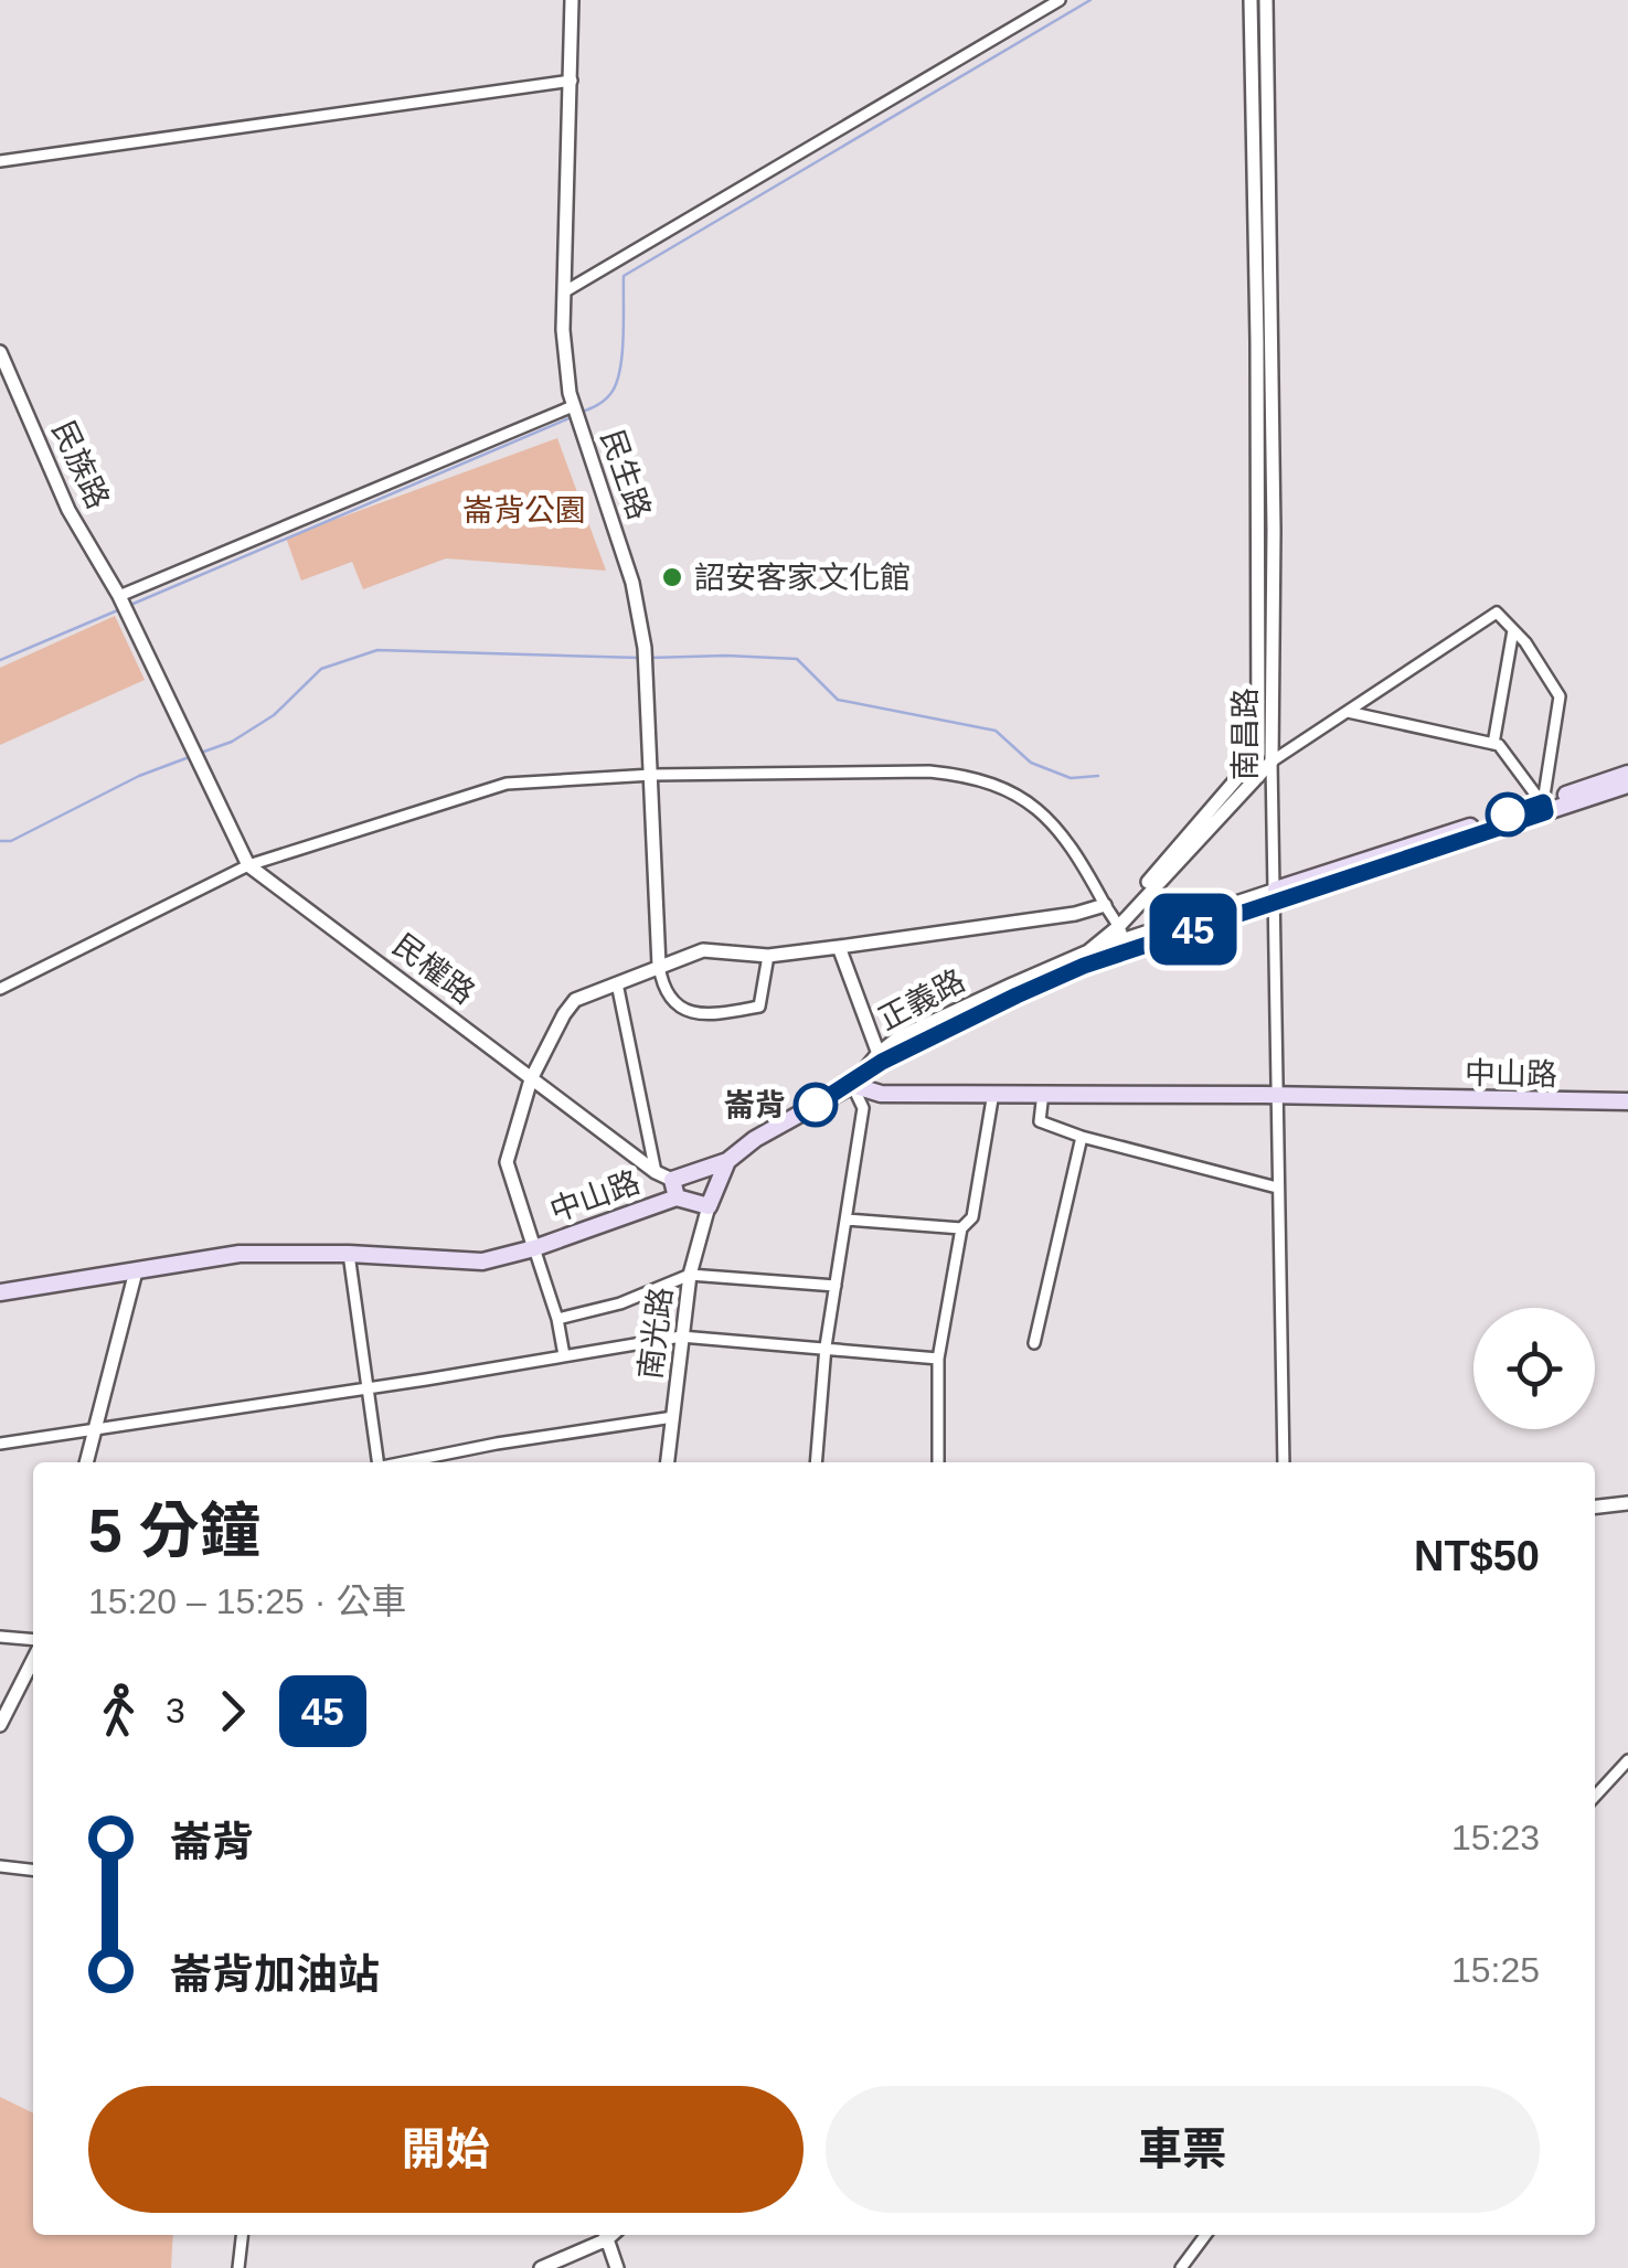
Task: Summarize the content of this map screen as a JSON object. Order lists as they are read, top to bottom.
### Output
{
  "streets": {
    "main road": ["正義路", "中山路"],
    "street": [
      "民族路",
      "民生路",
      "南昌路",
      "民權路",
      "南光路"
    ]
  },
  "crossings": [
    ["民族路", "民權路"],
    ["南昌路", "正義路"],
    ["南昌路", "中山路"],
    ["民權路", "中山路"],
    ["正義路", "中山路"]
  ],
  "parks": ["崙背公園"],
  "places": ["詔安客家文化館", "崙背"],
  "lines": ["bus line 45"],
  "page": {
    "on_map": "45",
    "heading": ["5 分鐘", "15:20 – 15:25 · 公車", "NT$50"],
    "legs": ["3", "45"],
    "list": [
      {
        "name": "崙背",
        "value": "15:23"
      },
      {
        "name": "崙背加油站",
        "value": "15:25"
      }
    ],
    "buttons": ["開始", "車票"]
  }
}
